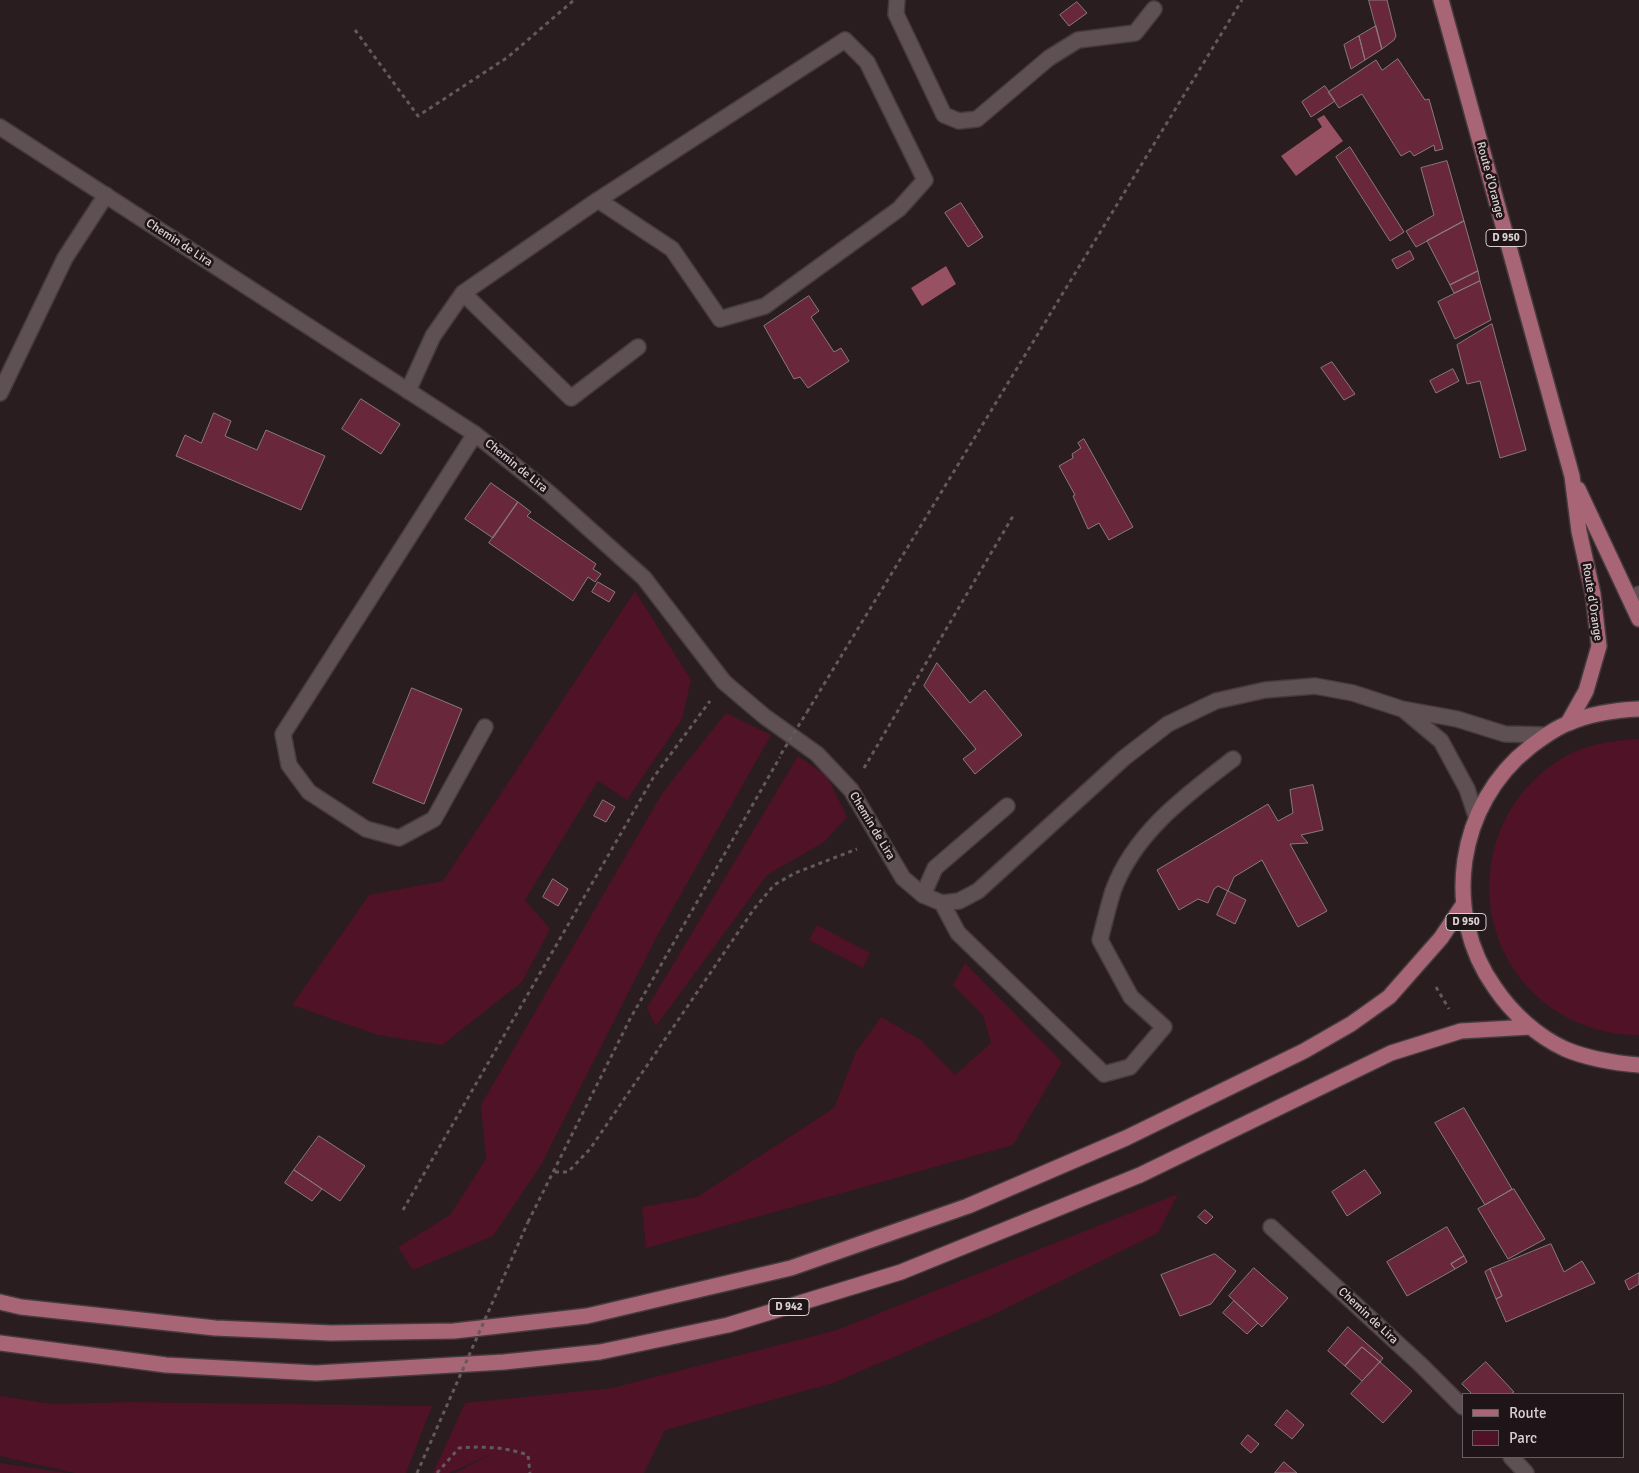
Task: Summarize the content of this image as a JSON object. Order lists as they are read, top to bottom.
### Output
{
  "streets": {
    "main road": ["Route d'Orange", "D 950", "D 942"],
    "street": ["Chemin de Lira"]
  },
  "crossings": [
    ["Route d'Orange", "D 950"],
    ["D 950", "D 942"]
  ],
  "legend": ["Route", "Parc"]
}
